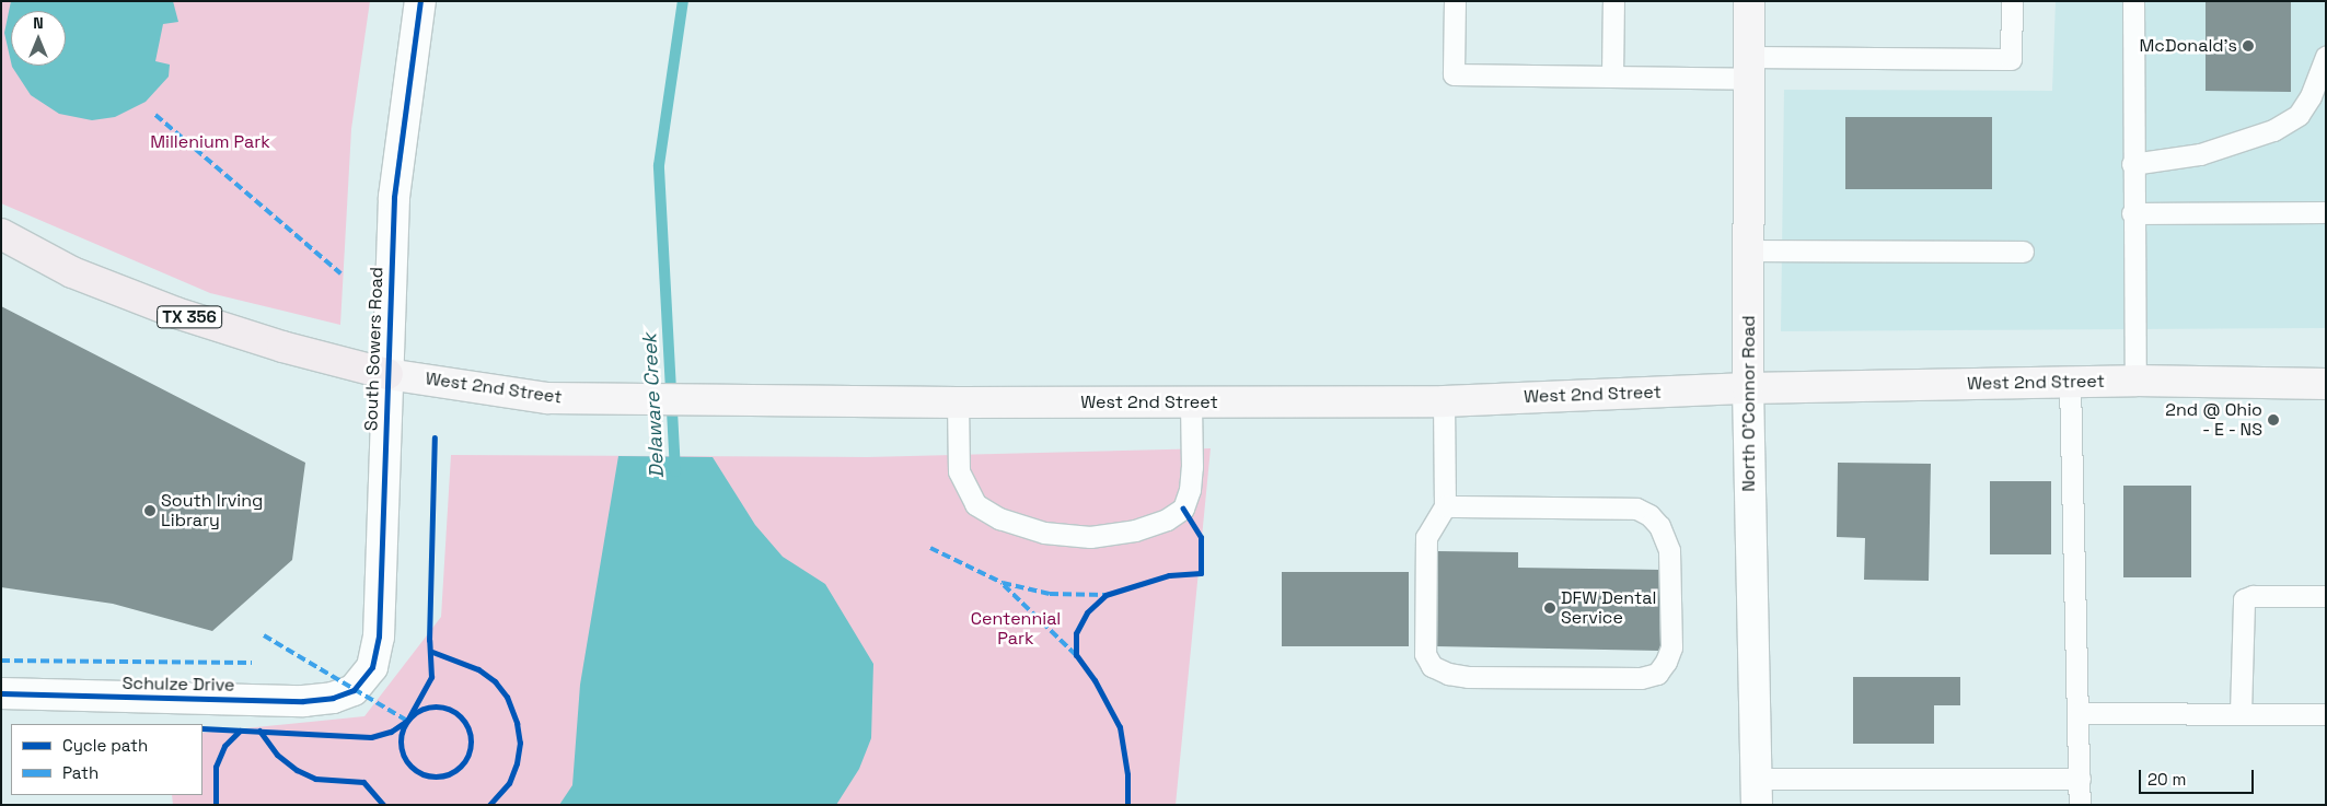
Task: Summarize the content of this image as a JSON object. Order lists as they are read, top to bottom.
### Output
{
  "streets": {
    "main road": ["TX 356", "West 2nd Street", "North O'Connor Road"],
    "street": ["South Sowers Road", "Schulze Drive"]
  },
  "crossings": [
    ["South Sowers Road", "West 2nd Street"],
    ["South Sowers Road", "Schulze Drive"],
    ["West 2nd Street", "North O'Connor Road"]
  ],
  "water": ["Delaware Creek"],
  "parks": ["Millenium Park", "Centennial Park"],
  "places": [
    "McDonald's",
    "2nd @ Ohio - E - NS",
    "South Irving Library",
    "DFW Dental Service"
  ],
  "legend": ["Cycle path", "Path"],
  "scale_bar": "20 m",
  "north": "top"
}
